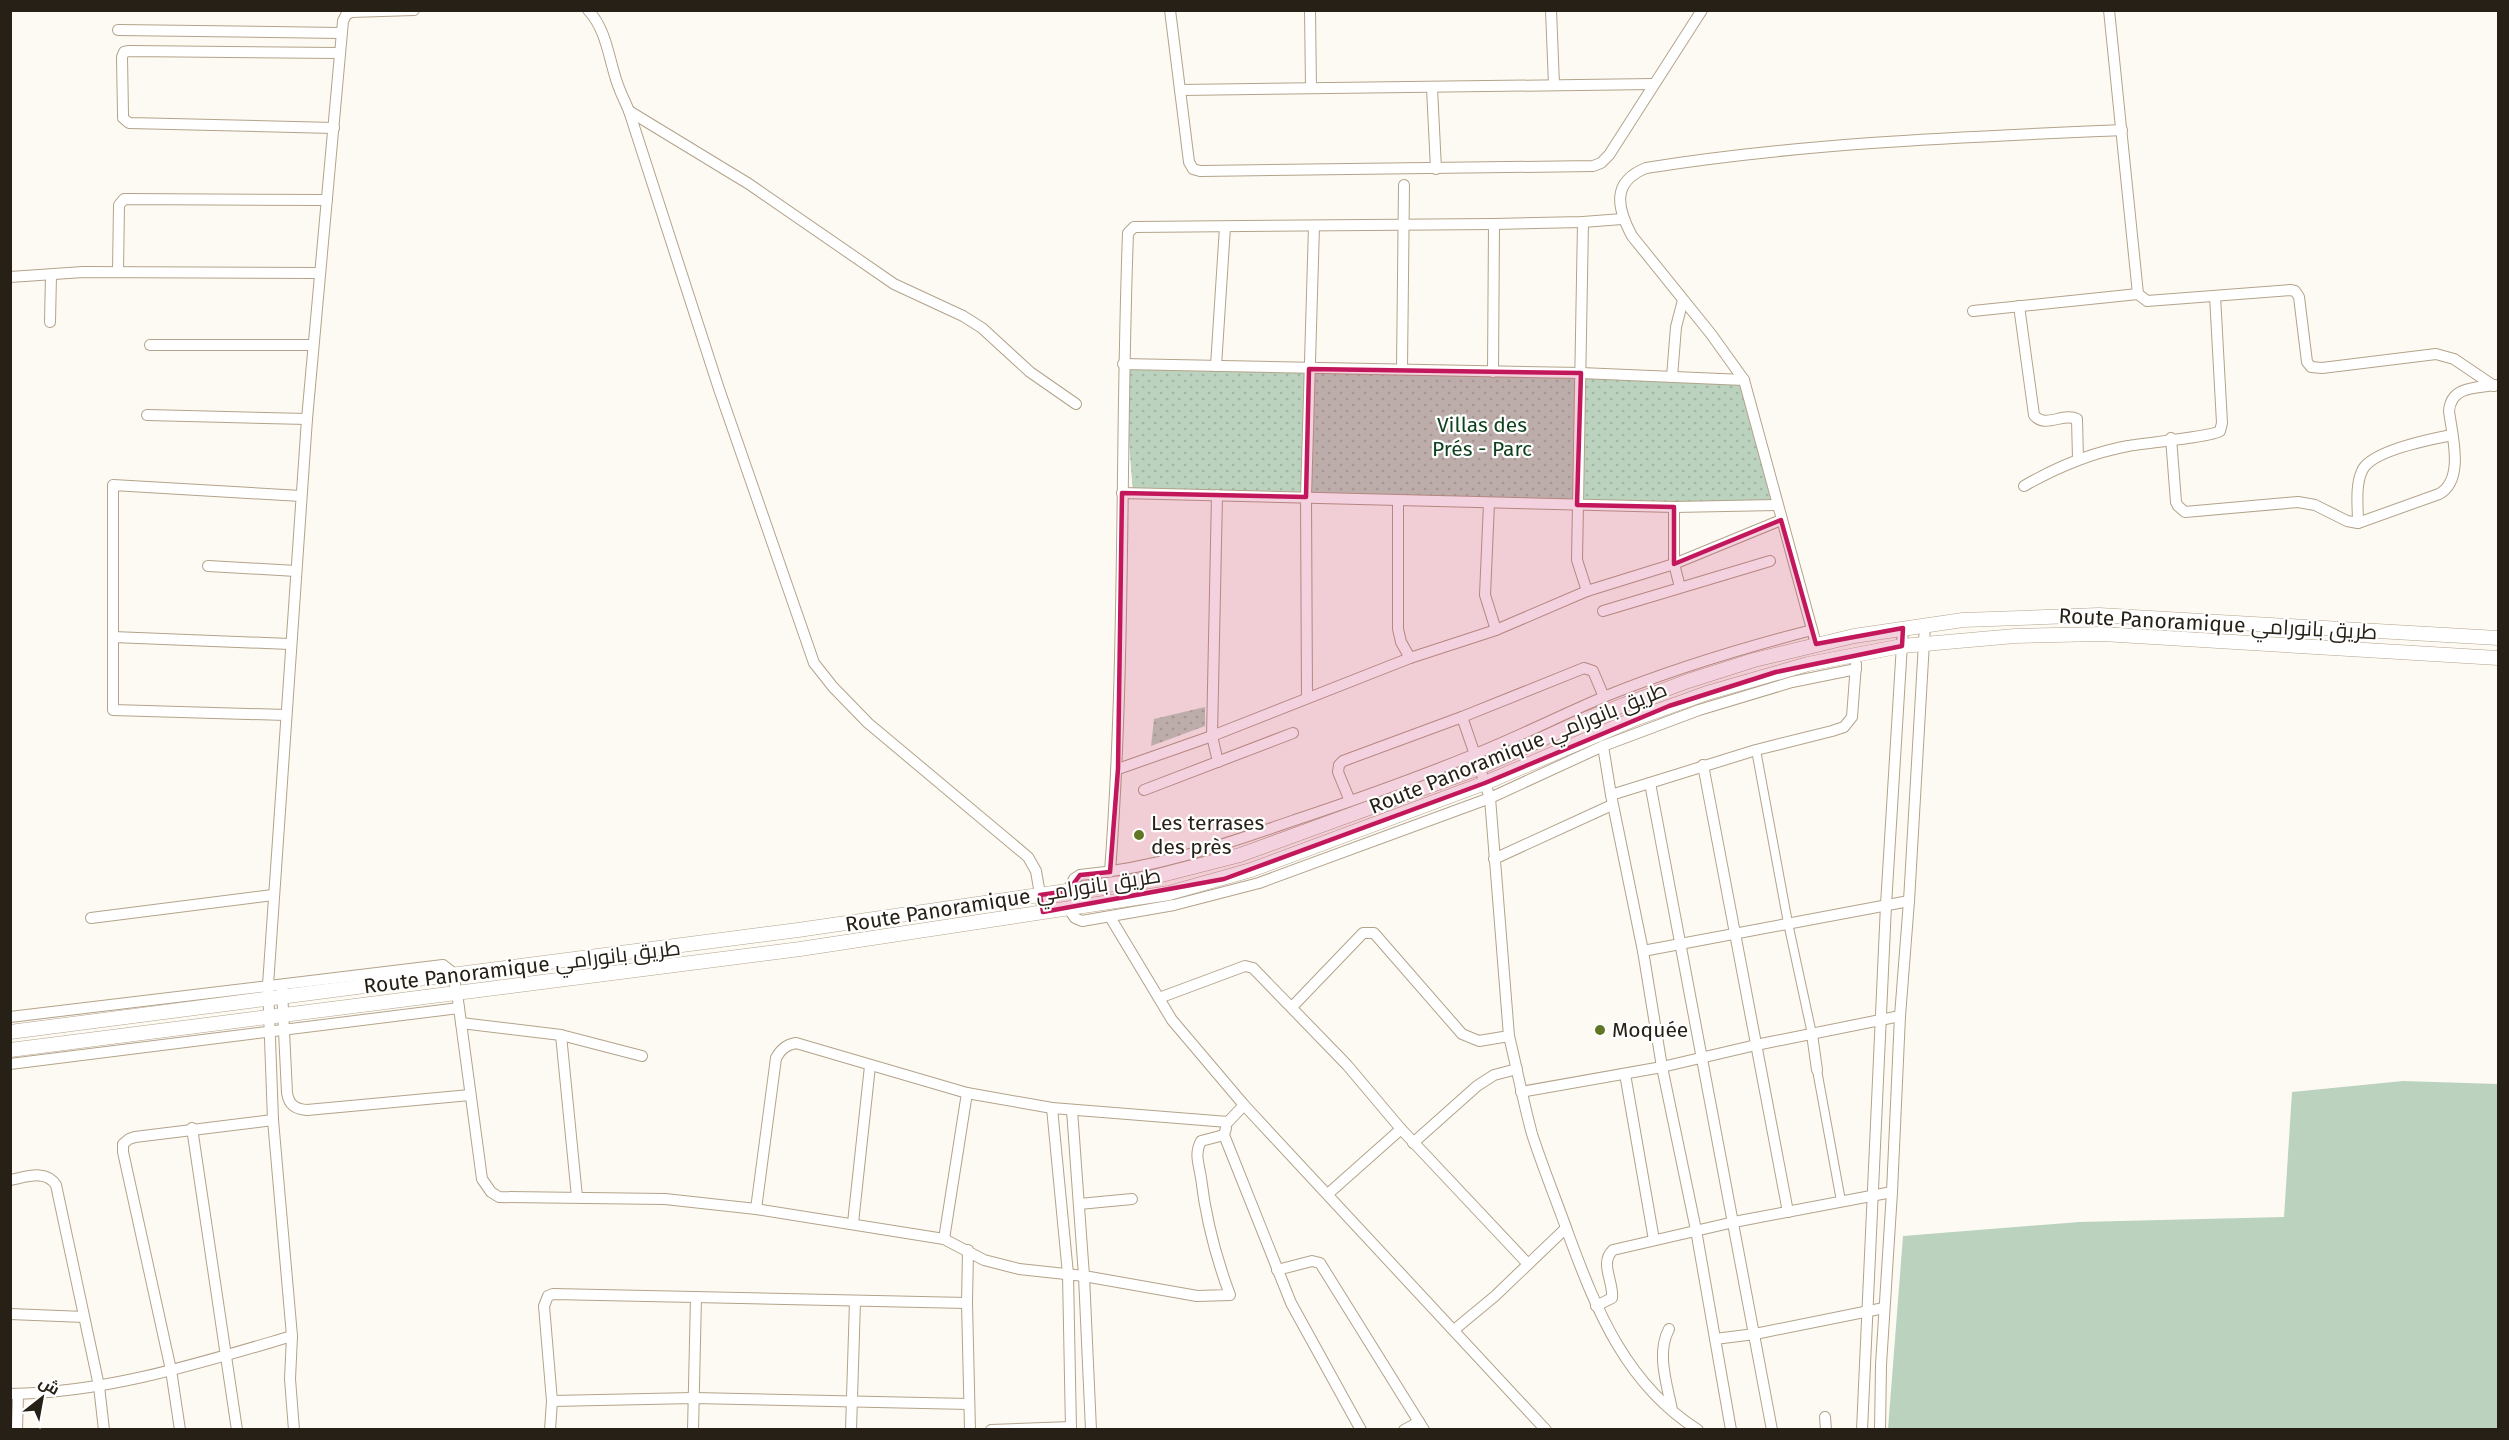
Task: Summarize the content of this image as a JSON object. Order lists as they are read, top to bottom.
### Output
{
  "streets": {
    "street": ["Route Panoramique طريق بانورامي"]
  },
  "parks": ["Villas des Prés - Parc"],
  "places": ["Les terrases des près", "Moquée"],
  "north": "top right"
}
